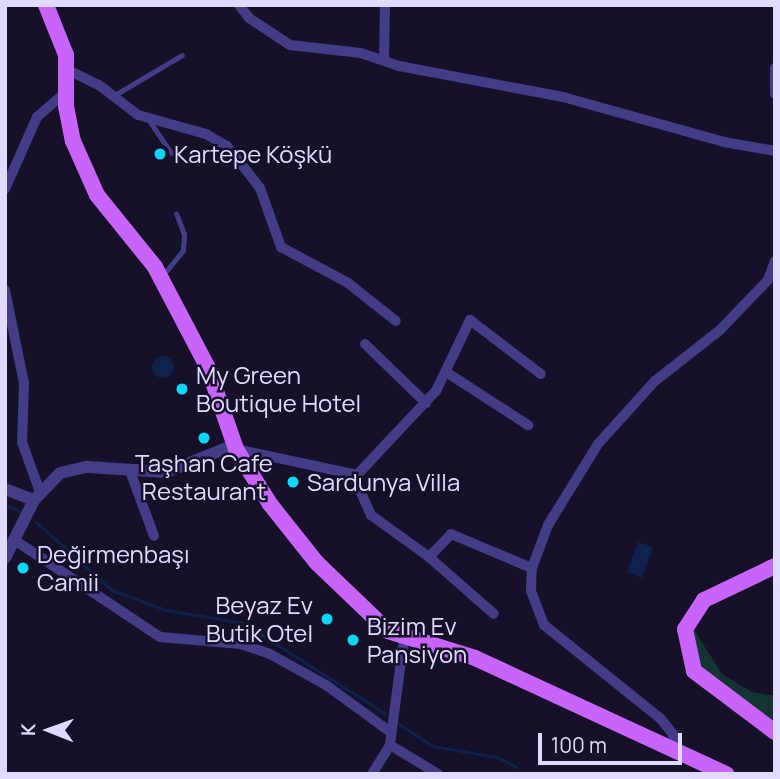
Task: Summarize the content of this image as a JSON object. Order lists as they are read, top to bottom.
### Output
{
  "places": [
    "Kartepe Köşkü",
    "My Green Boutique Hotel",
    "Taşhan Cafe Restaurant",
    "Sardunya Villa",
    "Değirmenbaşı Camii",
    "Beyaz Ev Butik Otel",
    "Bizim Ev Pansiyon"
  ],
  "scale_bar": "100 m",
  "north": "left"
}
